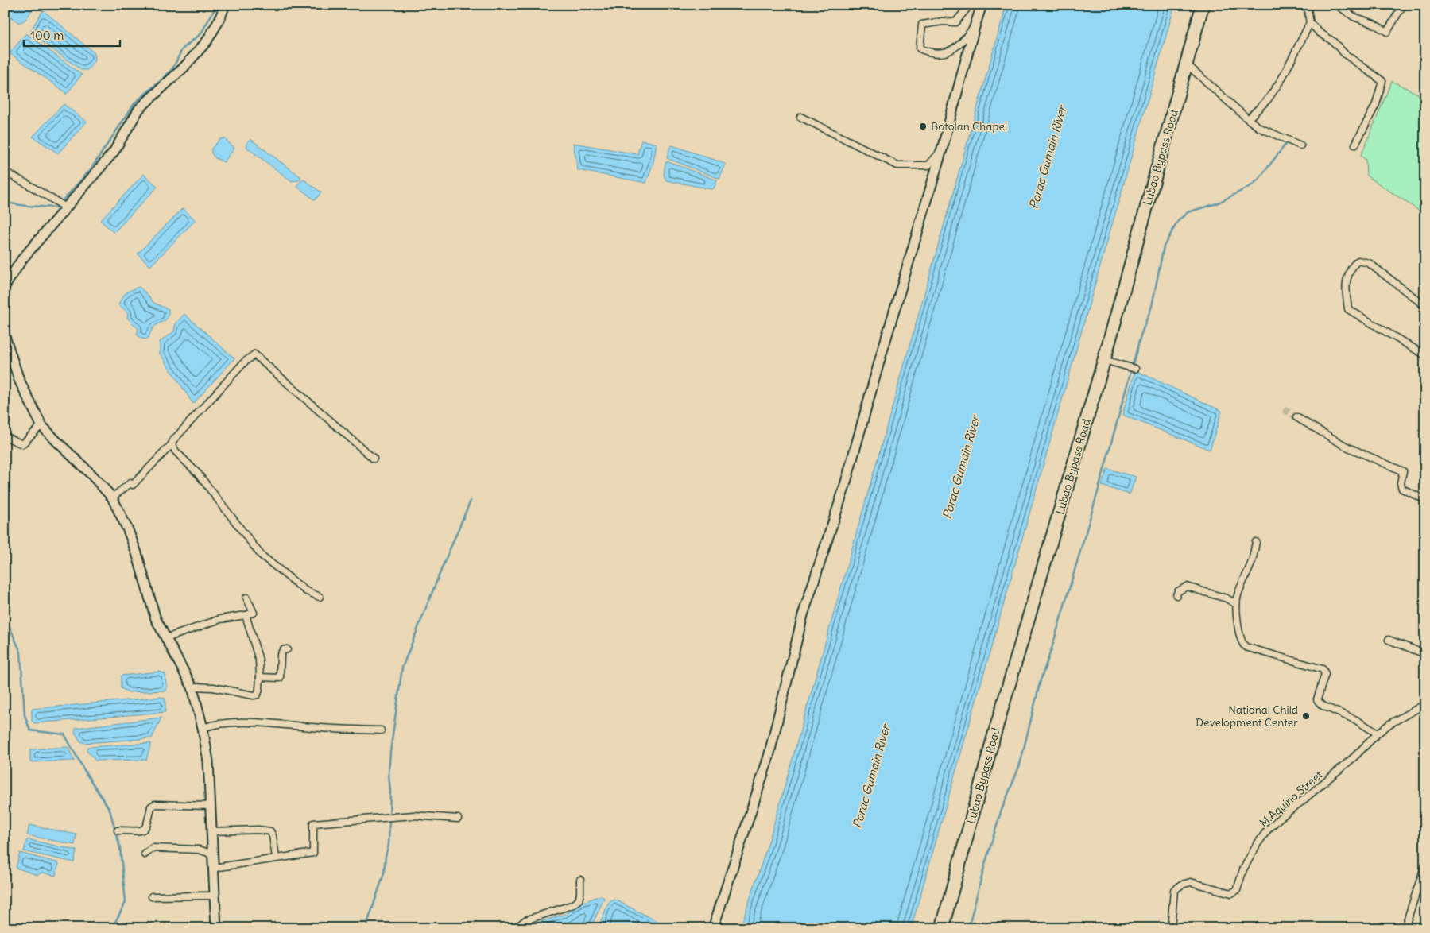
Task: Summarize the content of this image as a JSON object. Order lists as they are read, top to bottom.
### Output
{
  "streets": {
    "highway": ["Lubao Bypass Road"],
    "street": ["M.Aquino Street"]
  },
  "water": ["Porac Gumain River"],
  "places": ["Botolan Chapel", "National Child Development Center"],
  "scale_bar": "100 m"
}
